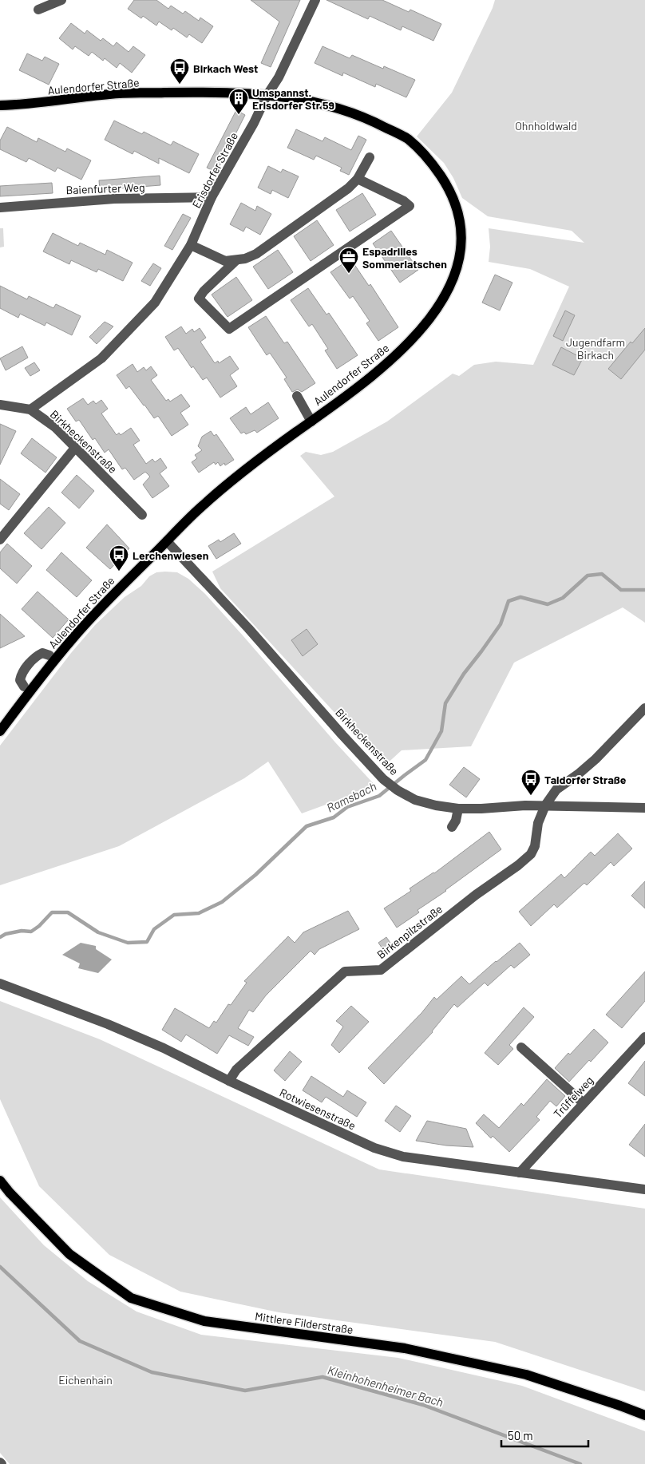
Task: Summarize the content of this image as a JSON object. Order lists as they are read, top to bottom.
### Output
{
  "streets": {
    "main road": ["Aulendorfer Straße", "Mittlere Filderstraße"],
    "street": [
      "Erisdorfer Straße",
      "Baienfurter Weg",
      "Birkheckenstraße",
      "Birkenpilzstraße",
      "Trüffelweg",
      "Rotwiesenstraße"
    ]
  },
  "crossings": [
    ["Aulendorfer Straße", "Erisdorfer Straße"],
    ["Aulendorfer Straße", "Birkheckenstraße"],
    ["Erisdorfer Straße", "Baienfurter Weg"],
    ["Erisdorfer Straße", "Birkheckenstraße"],
    ["Birkheckenstraße", "Birkenpilzstraße"],
    ["Birkenpilzstraße", "Rotwiesenstraße"],
    ["Trüffelweg", "Rotwiesenstraße"]
  ],
  "water": ["Ramsbach", "Kleinhohenheimer Bach"],
  "parks": ["Ohnholdwald", "Jugendfarm Birkach", "Eichenhain"],
  "places": {
    "bus stop": ["Birkach West", "Lerchenwiesen", "Taldorfer Straße"],
    "building": ["Umspannst. Erisdorfer Str 59"],
    "office": ["Espadrilles Sommerlatschen"]
  },
  "scale_bar": "50 m"
}
